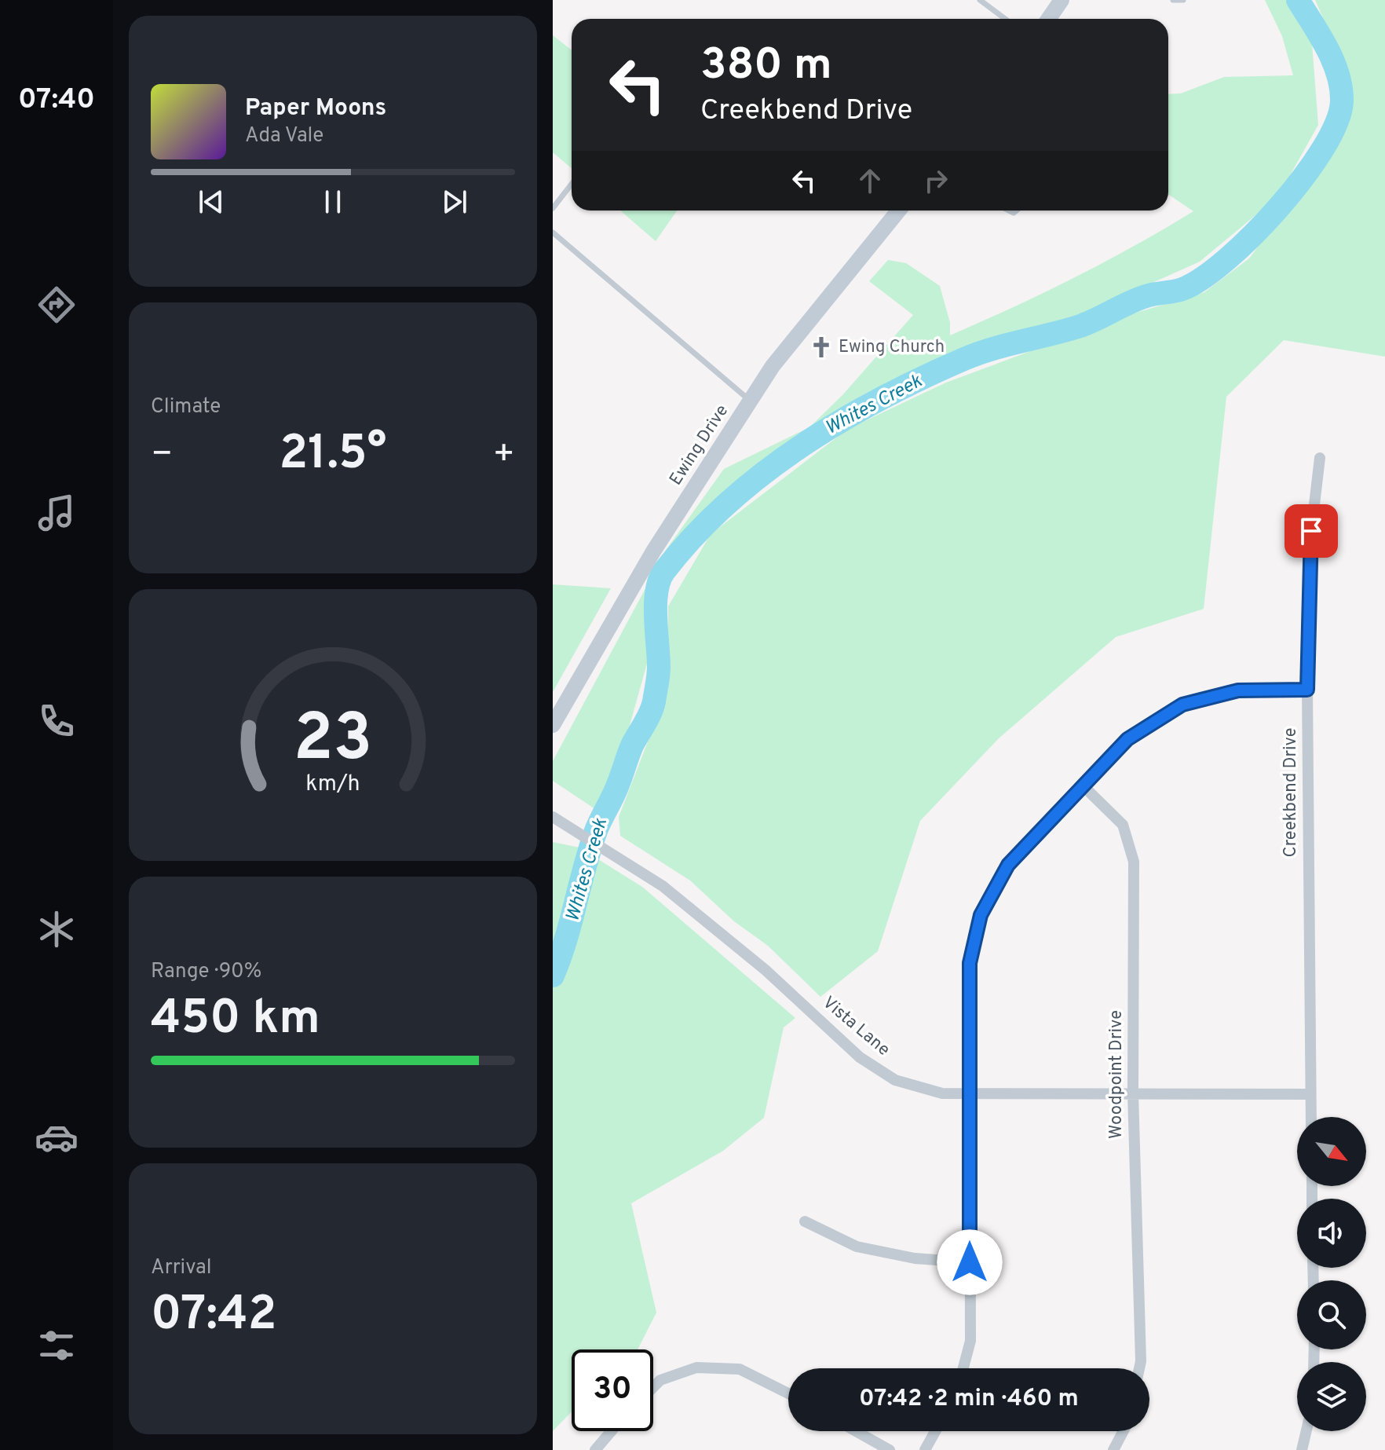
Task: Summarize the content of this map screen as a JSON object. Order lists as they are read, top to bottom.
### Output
{
  "streets": {
    "street": [
      "Ewing Drive",
      "Creekbend Drive",
      "Vista Lane",
      "Woodpoint Drive"
    ]
  },
  "crossings": [
    ["Creekbend Drive", "Vista Lane"],
    ["Vista Lane", "Woodpoint Drive"]
  ],
  "water": ["Whites Creek"],
  "places": {
    "church": ["Ewing Church"]
  },
  "north": "bottom right",
  "page": {
    "tabs": "07:40",
    "turn": ["380 m", "Creekbend Drive"],
    "song": ["Paper Moons", "Ada Vale"],
    "tile": [
      "Climate",
      ["Range · 90%", "450 km"],
      ["Arrival", "07:42"]
    ],
    "heat": ["−", "21.5°", "+"],
    "limit": "30",
    "trip": "07:42 · 2 min · 460 m",
    "gauge": ["23", "km/h"]
  }
}
